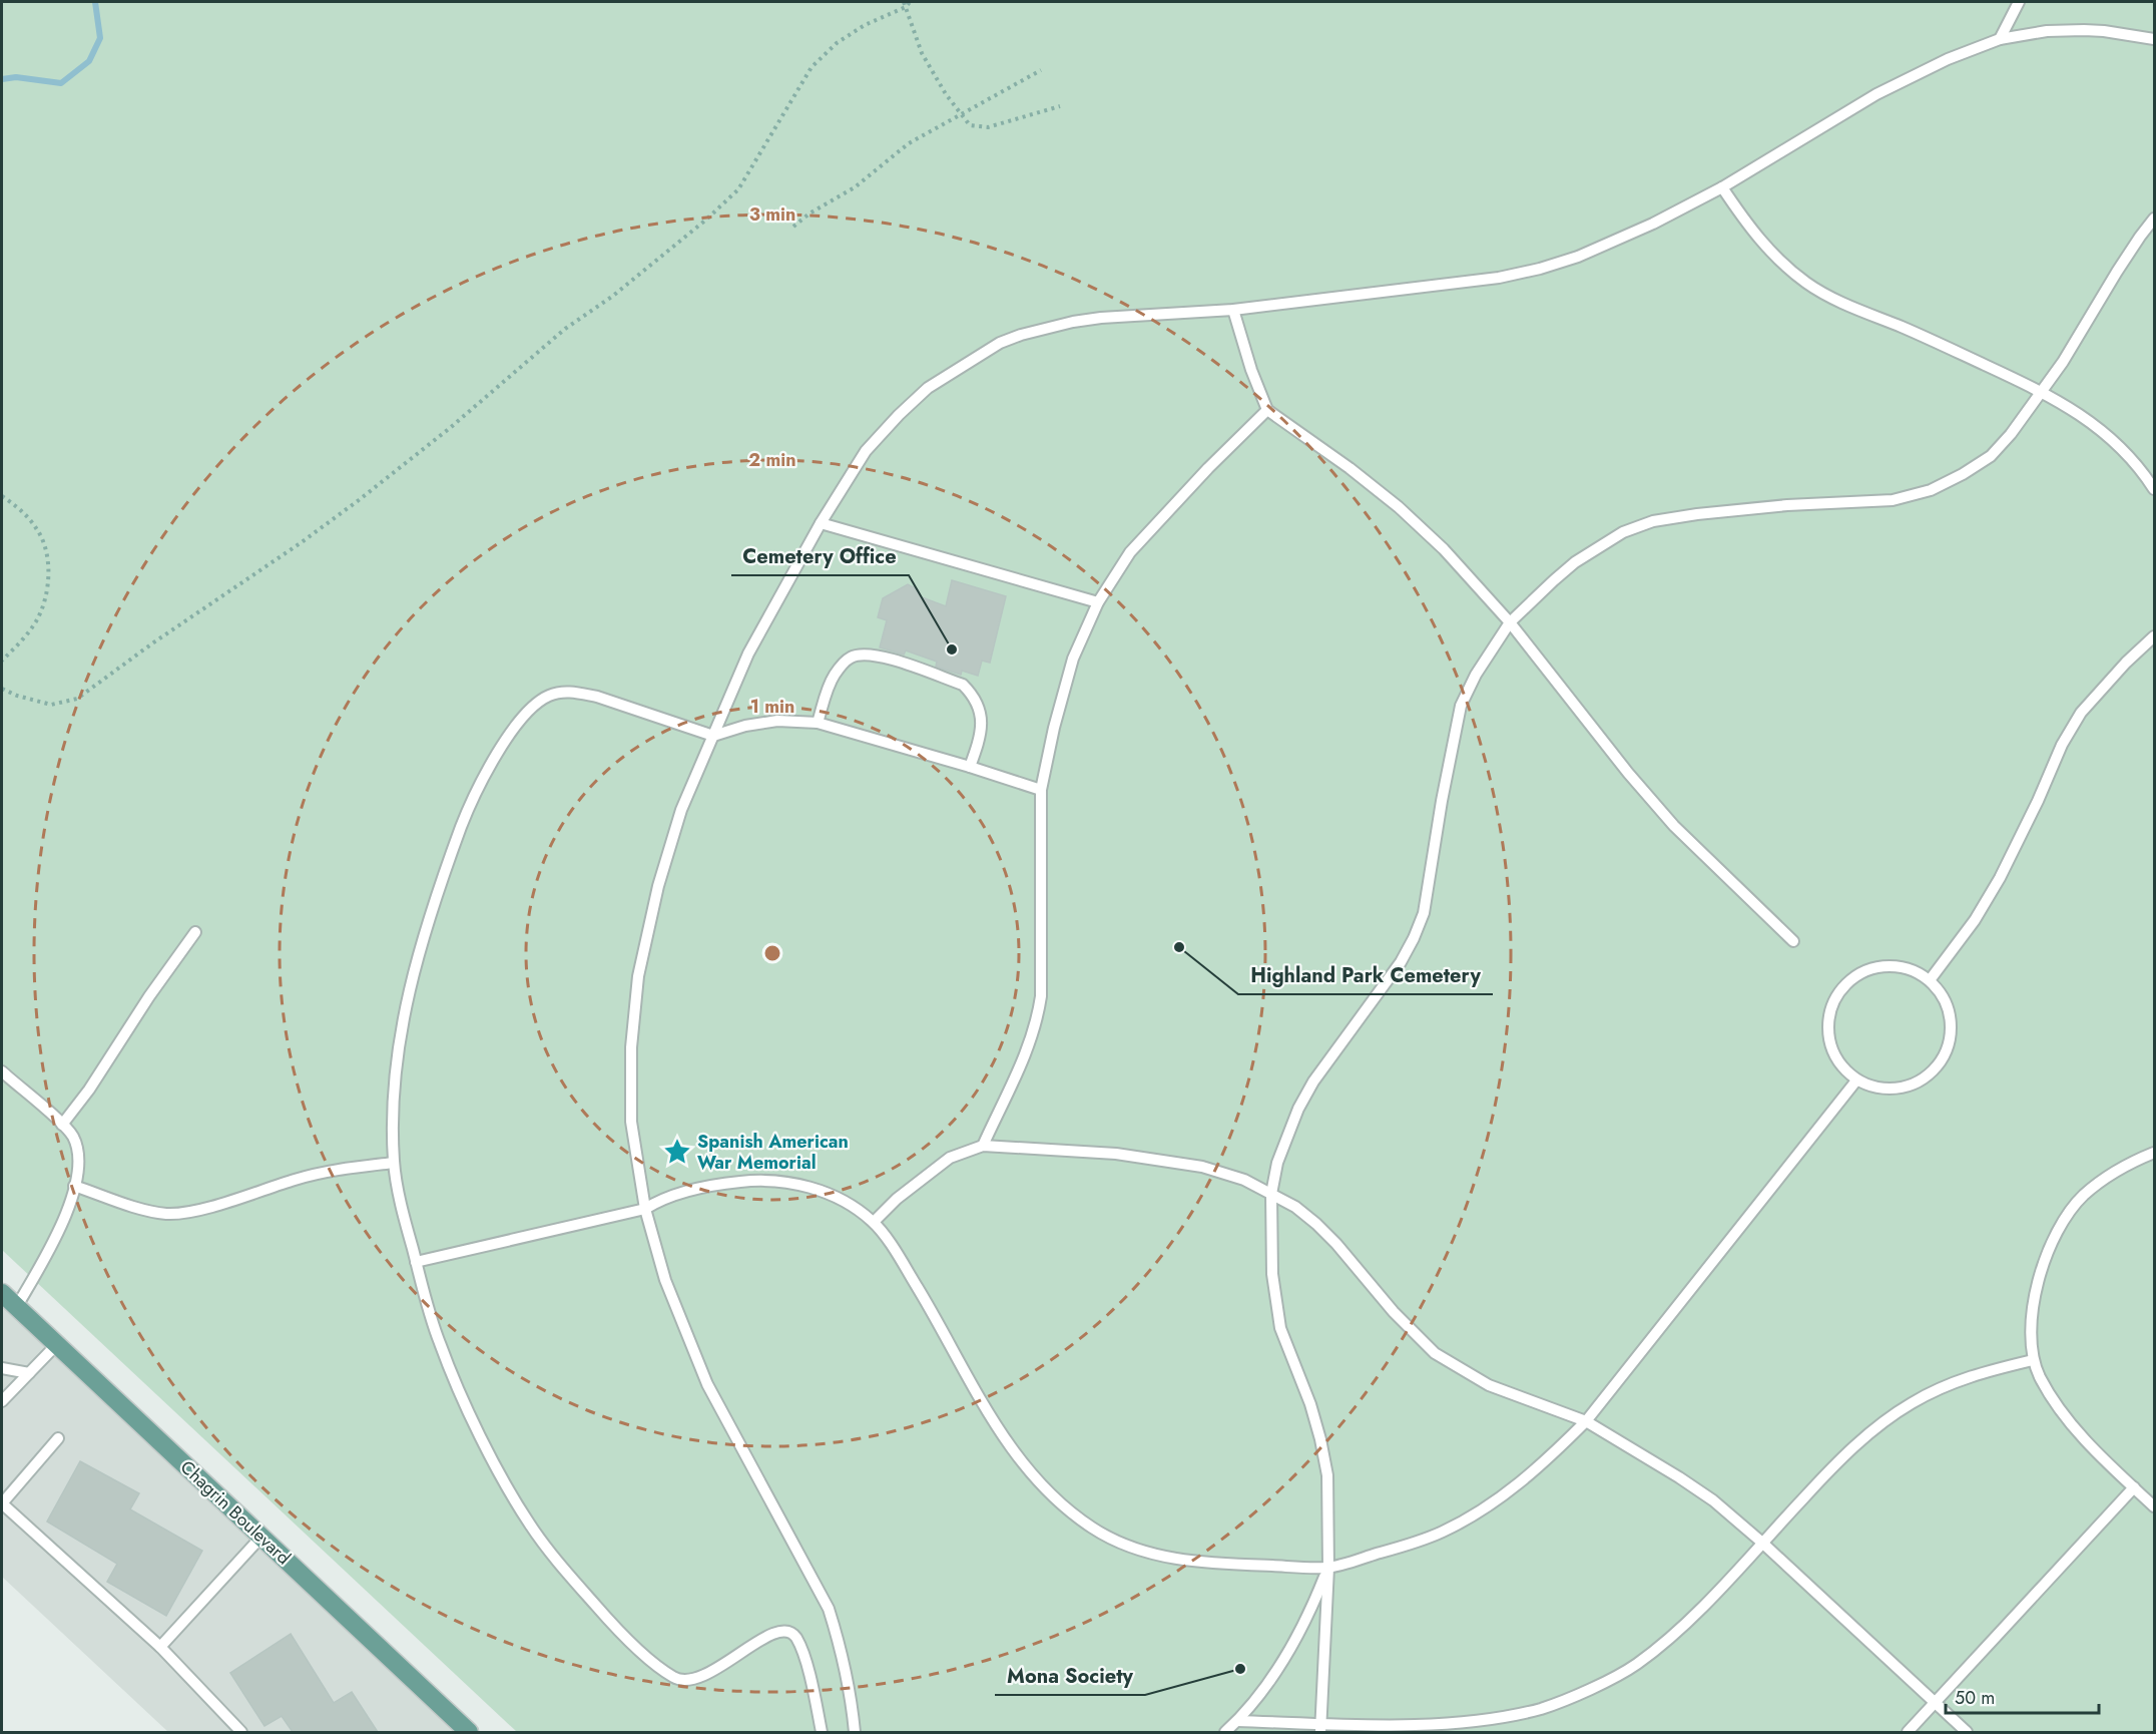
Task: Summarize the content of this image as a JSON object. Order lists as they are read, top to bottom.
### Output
{
  "streets": {
    "main road": ["Chagrin Boulevard"]
  },
  "places": {
    "other": ["Cemetery Office", "Highland Park Cemetery", "Mona Society"],
    "place": ["Spanish American War Memorial"]
  },
  "scale_bar": "50 m",
  "rings": ["3 min", "2 min", "1 min"]
}
